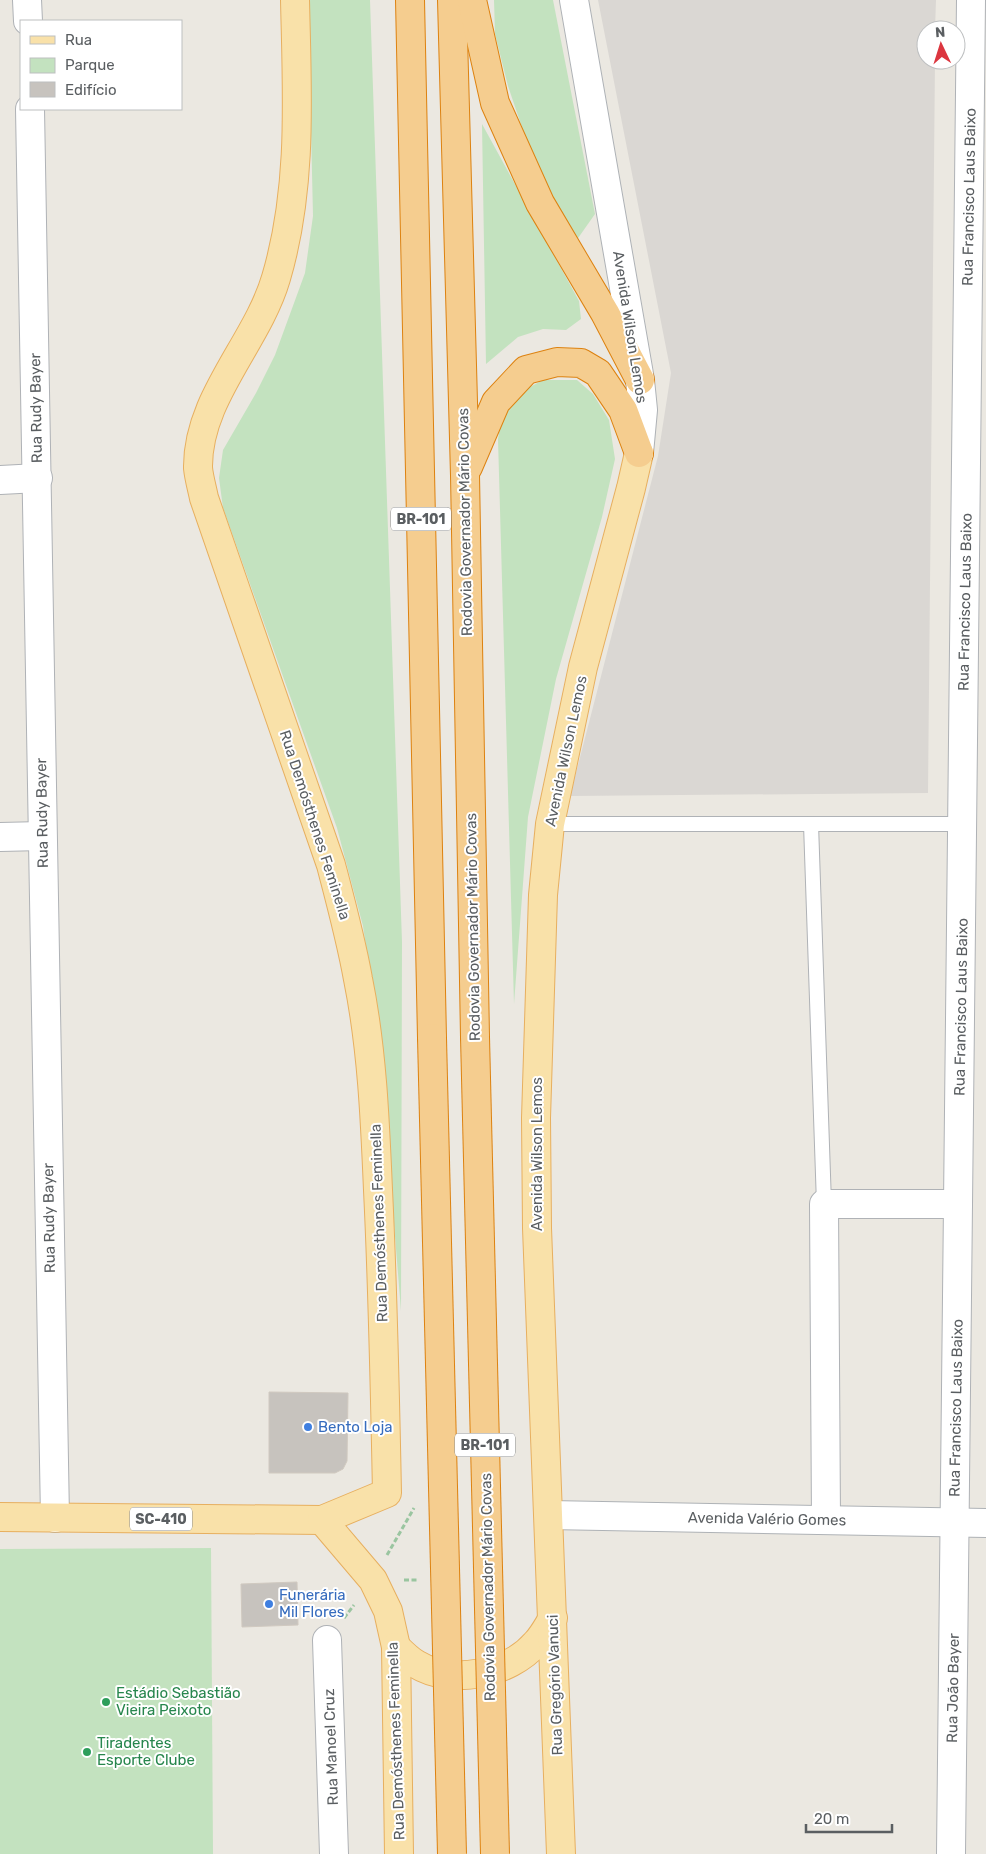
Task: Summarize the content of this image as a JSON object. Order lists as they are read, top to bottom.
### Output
{
  "streets": {
    "highway": ["BR-101", "Rodovia Governador Mário Covas"],
    "main road": [
      "Avenida Wilson Lemos",
      "Rua Demósthenes Feminella",
      "SC-410",
      "Rua Gregório Vanuci"
    ],
    "street": [
      "Rua Francisco Laus Baixo",
      "Rua Rudy Bayer",
      "Avenida Valério Gomes",
      "Rua João Bayer",
      "Rua Manoel Cruz"
    ]
  },
  "crossings": [
    ["Rua Francisco Laus Baixo", "Avenida Valério Gomes"],
    ["Rua Francisco Laus Baixo", "Rua João Bayer"],
    ["Avenida Wilson Lemos", "Avenida Valério Gomes"],
    ["Avenida Wilson Lemos", "Rua Gregório Vanuci"],
    ["Rua Rudy Bayer", "SC-410"],
    ["Rua Demósthenes Feminella", "SC-410"],
    ["Avenida Valério Gomes", "Rua Gregório Vanuci"],
    ["Avenida Valério Gomes", "Rua João Bayer"]
  ],
  "places": [
    "Bento Loja",
    "Funerária Mil Flores",
    "Estádio Sebastião Vieira Peixoto",
    "Tiradentes Esporte Clube"
  ],
  "legend": ["Rua", "Parque", "Edifício"],
  "scale_bar": "20 m",
  "north": "top"
}
